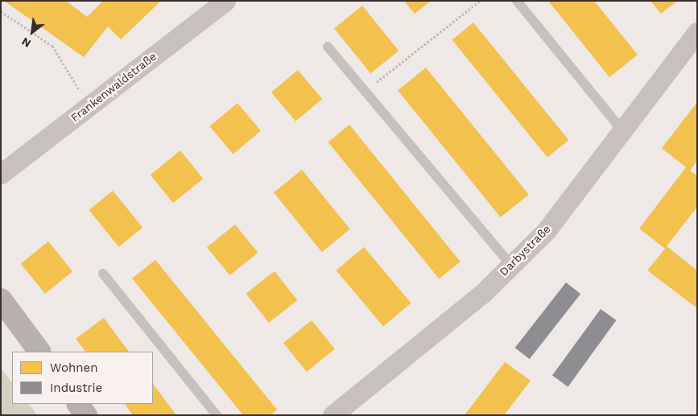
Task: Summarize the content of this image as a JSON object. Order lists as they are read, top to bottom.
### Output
{
  "streets": {
    "street": ["Frankenwaldstraße", "Darbystraße"]
  },
  "legend": ["Wohnen", "Industrie"],
  "north": "bottom left"
}
